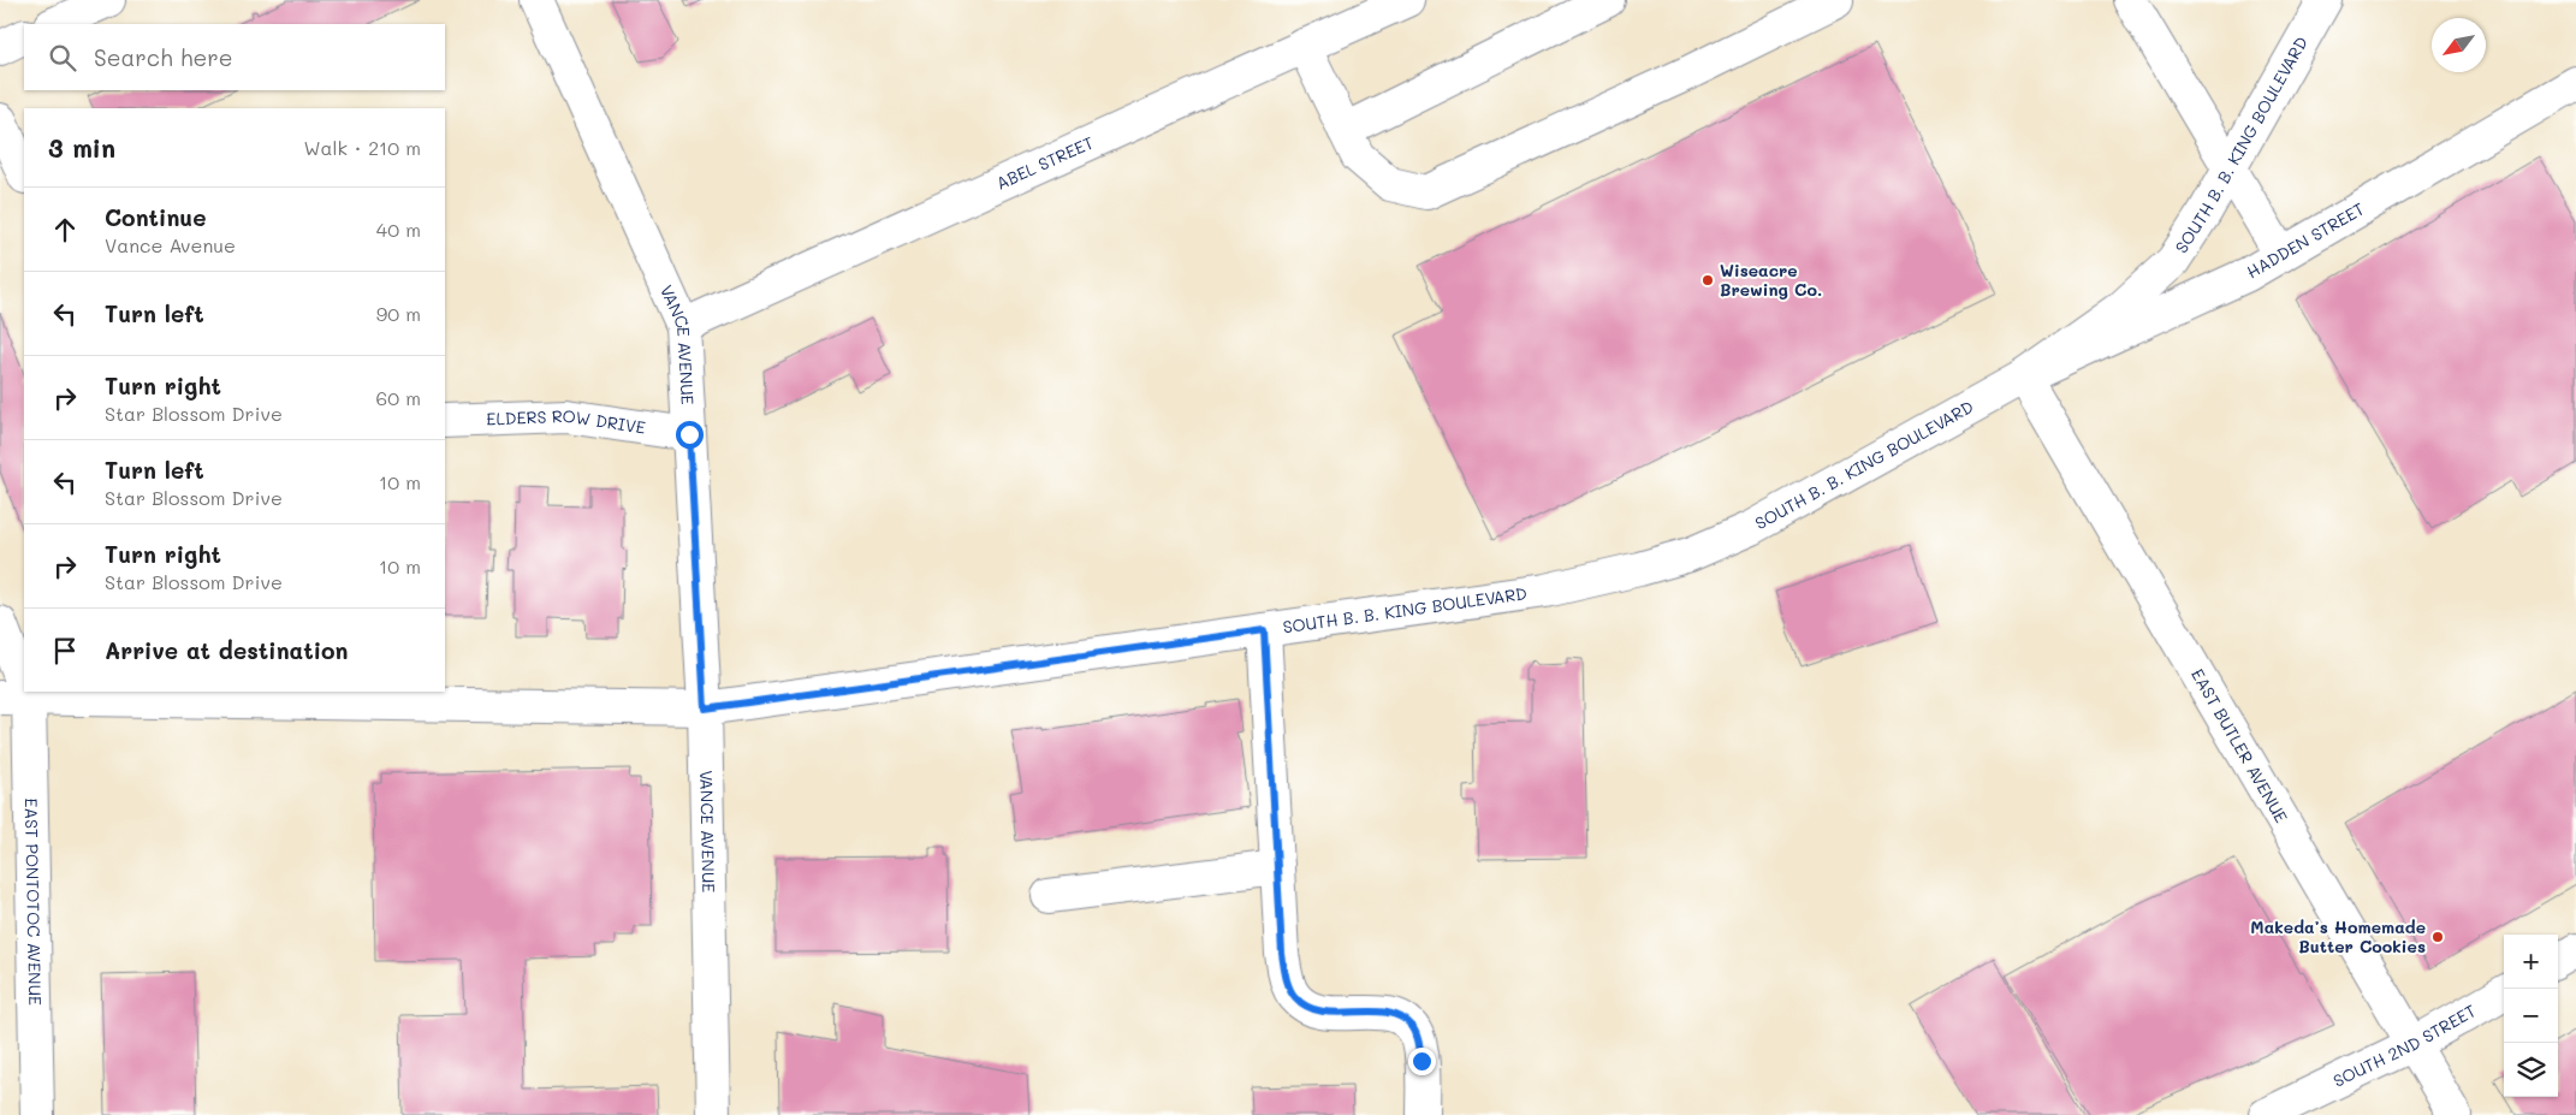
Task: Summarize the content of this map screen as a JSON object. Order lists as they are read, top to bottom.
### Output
{
  "streets": {
    "street": [
      "SOUTH B. B. KING BOULEVARD",
      "ABEL STREET",
      "HADDEN STREET",
      "VANCE AVENUE",
      "ELDERS ROW DRIVE",
      "EAST BUTLER AVENUE",
      "EAST PONTOTOC AVENUE",
      "SOUTH 2ND STREET"
    ]
  },
  "crossings": [
    ["SOUTH B. B. KING BOULEVARD", "HADDEN STREET"],
    ["SOUTH B. B. KING BOULEVARD", "VANCE AVENUE"],
    ["SOUTH B. B. KING BOULEVARD", "EAST BUTLER AVENUE"],
    ["SOUTH B. B. KING BOULEVARD", "EAST PONTOTOC AVENUE"],
    ["ABEL STREET", "VANCE AVENUE"],
    ["HADDEN STREET", "EAST BUTLER AVENUE"],
    ["VANCE AVENUE", "ELDERS ROW DRIVE"],
    ["EAST BUTLER AVENUE", "SOUTH 2ND STREET"]
  ],
  "places": ["Wiseacre Brewing Co.", "Makeda’s Homemade Butter Cookies"],
  "north": "bottom left",
  "page": {
    "search": "Search here",
    "heading": ["3 min", "Walk · 210 m"],
    "list": [
      ["Continue", "Vance Avenue", "40 m"],
      ["Turn left", "90 m"],
      ["Turn right", "Star Blossom Drive", "60 m"],
      ["Turn left", "Star Blossom Drive", "10 m"],
      ["Turn right", "Star Blossom Drive", "10 m"],
      "Arrive at destination"
    ],
    "map_buttons": ["+", "−"]
  }
}
